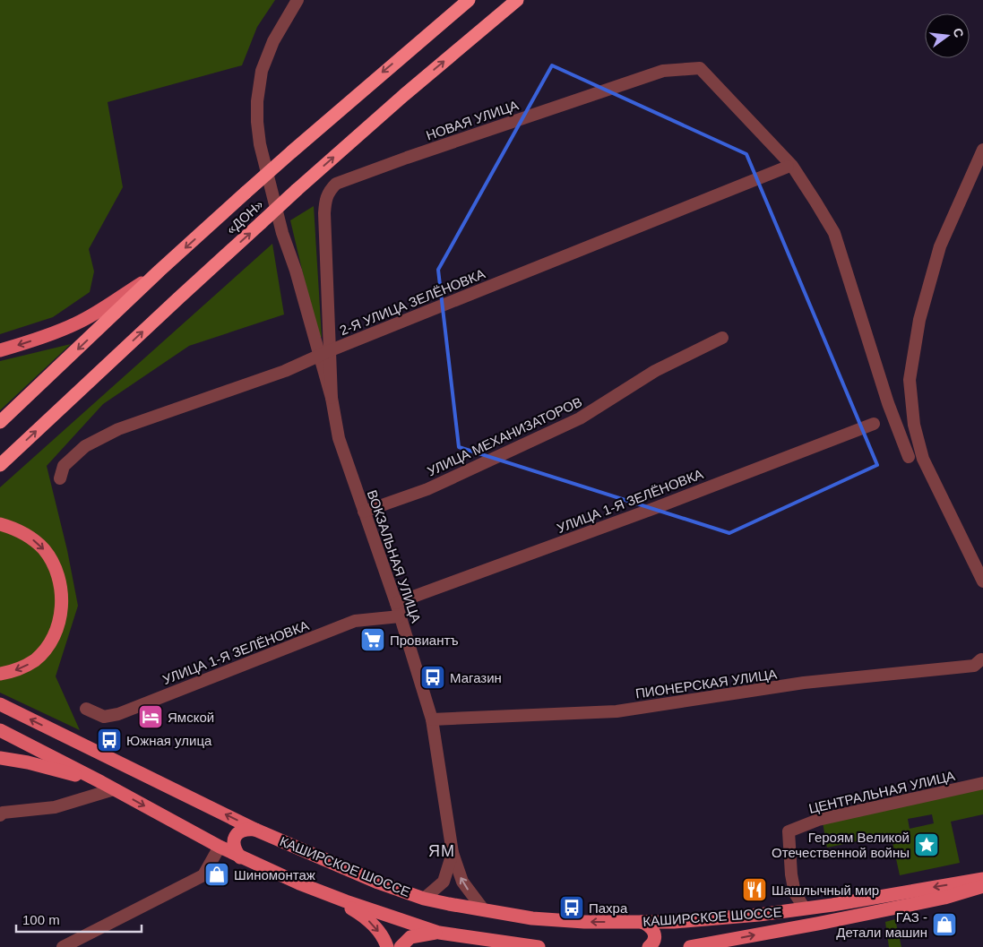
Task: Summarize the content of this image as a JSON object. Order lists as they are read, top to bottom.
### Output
{
  "streets": {
    "highway": ["«ДОН»"],
    "main road": ["КАШИРСКОЕ ШОССЕ"],
    "street": [
      "НОВАЯ УЛИЦА",
      "2-Я УЛИЦА ЗЕЛЁНОВКА",
      "УЛИЦА МЕХАНИЗАТОРОВ",
      "УЛИЦА 1-Я ЗЕЛЁНОВКА",
      "ВОКЗАЛЬНАЯ УЛИЦА",
      "ПИОНЕРСКАЯ УЛИЦА",
      "ЦЕНТРАЛЬНАЯ УЛИЦА"
    ]
  },
  "crossings": [
    ["НОВАЯ УЛИЦА", "2-Я УЛИЦА ЗЕЛЁНОВКА"],
    ["НОВАЯ УЛИЦА", "ВОКЗАЛЬНАЯ УЛИЦА"],
    ["2-Я УЛИЦА ЗЕЛЁНОВКА", "ВОКЗАЛЬНАЯ УЛИЦА"],
    ["УЛИЦА МЕХАНИЗАТОРОВ", "ВОКЗАЛЬНАЯ УЛИЦА"],
    ["УЛИЦА 1-Я ЗЕЛЁНОВКА", "ВОКЗАЛЬНАЯ УЛИЦА"],
    ["ВОКЗАЛЬНАЯ УЛИЦА", "ПИОНЕРСКАЯ УЛИЦА"],
    ["ВОКЗАЛЬНАЯ УЛИЦА", "КАШИРСКОЕ ШОССЕ"],
    ["ЦЕНТРАЛЬНАЯ УЛИЦА", "КАШИРСКОЕ ШОССЕ"]
  ],
  "districts": ["ЯМ"],
  "places": {
    "supermarket": ["Провиантъ"],
    "bus stop": ["Магазин", "Южная улица", "Пахра"],
    "hotel": ["Ямской"],
    "place": ["Героям Великой Отечественной войны"],
    "shop": ["Шиномонтаж", "ГАЗ - Детали машин"],
    "restaurant": ["Шашлычный мир"]
  },
  "scale_bar": "100 m",
  "north": "right"
}
